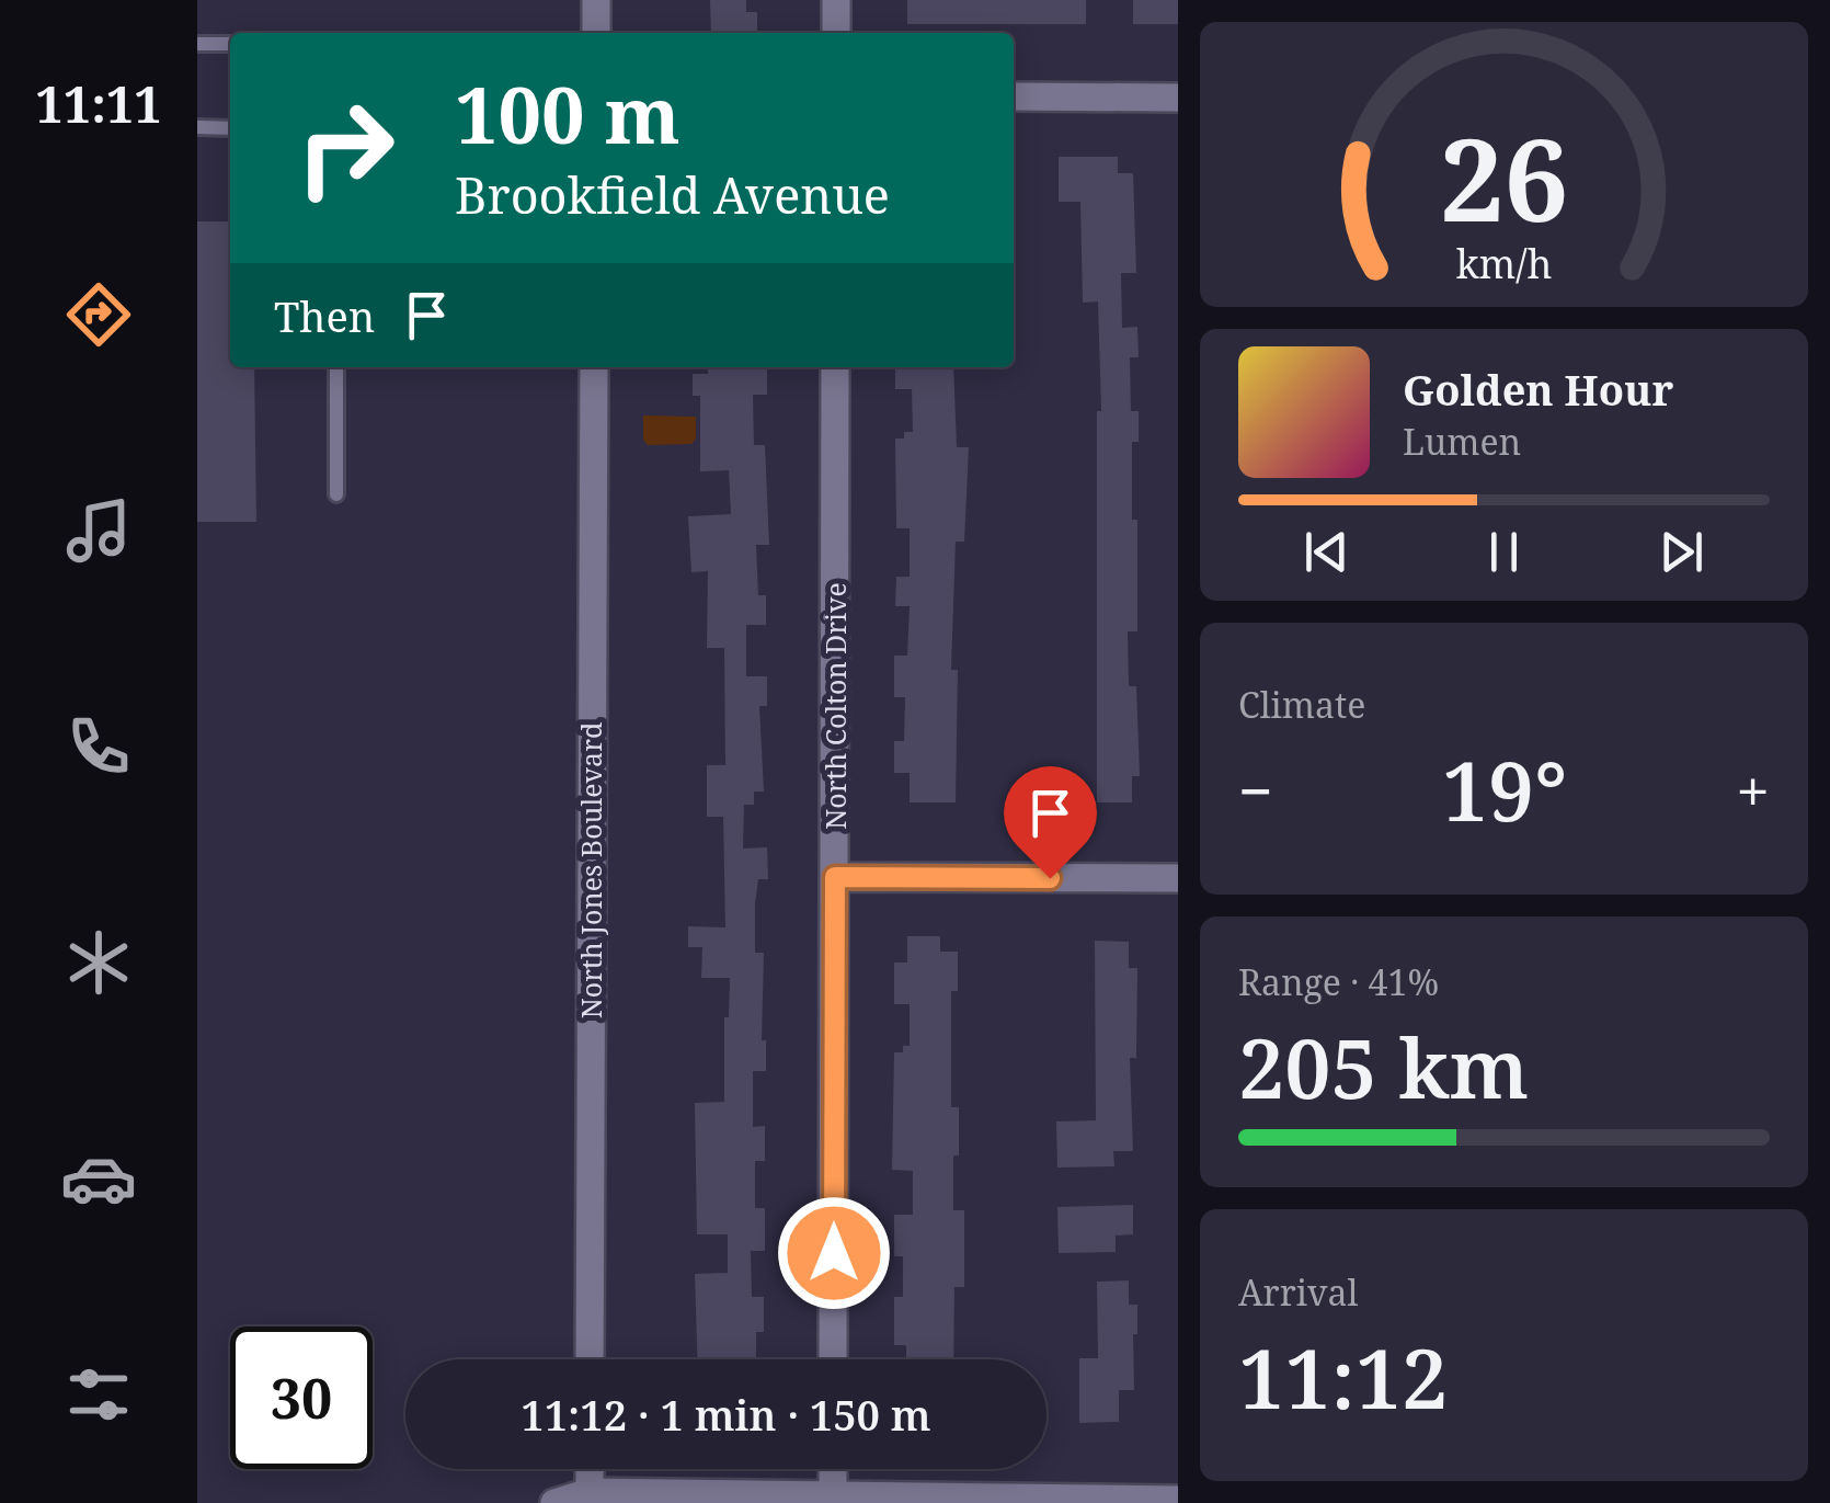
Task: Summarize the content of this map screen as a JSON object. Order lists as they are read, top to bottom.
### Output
{
  "streets": {
    "street": ["North Colton Drive", "North Jones Boulevard"]
  },
  "page": {
    "tabs": "11:11",
    "turn": ["100 m", "Brookfield Avenue"],
    "then": "Then",
    "song": ["Golden Hour", "Lumen"],
    "tile": [
      "Climate",
      ["Range · 41%", "205 km"],
      ["Arrival", "11:12"]
    ],
    "heat": ["−", "19°", "+"],
    "limit": "30",
    "trip": "11:12 · 1 min · 150 m",
    "gauge": ["26", "km/h"]
  }
}
